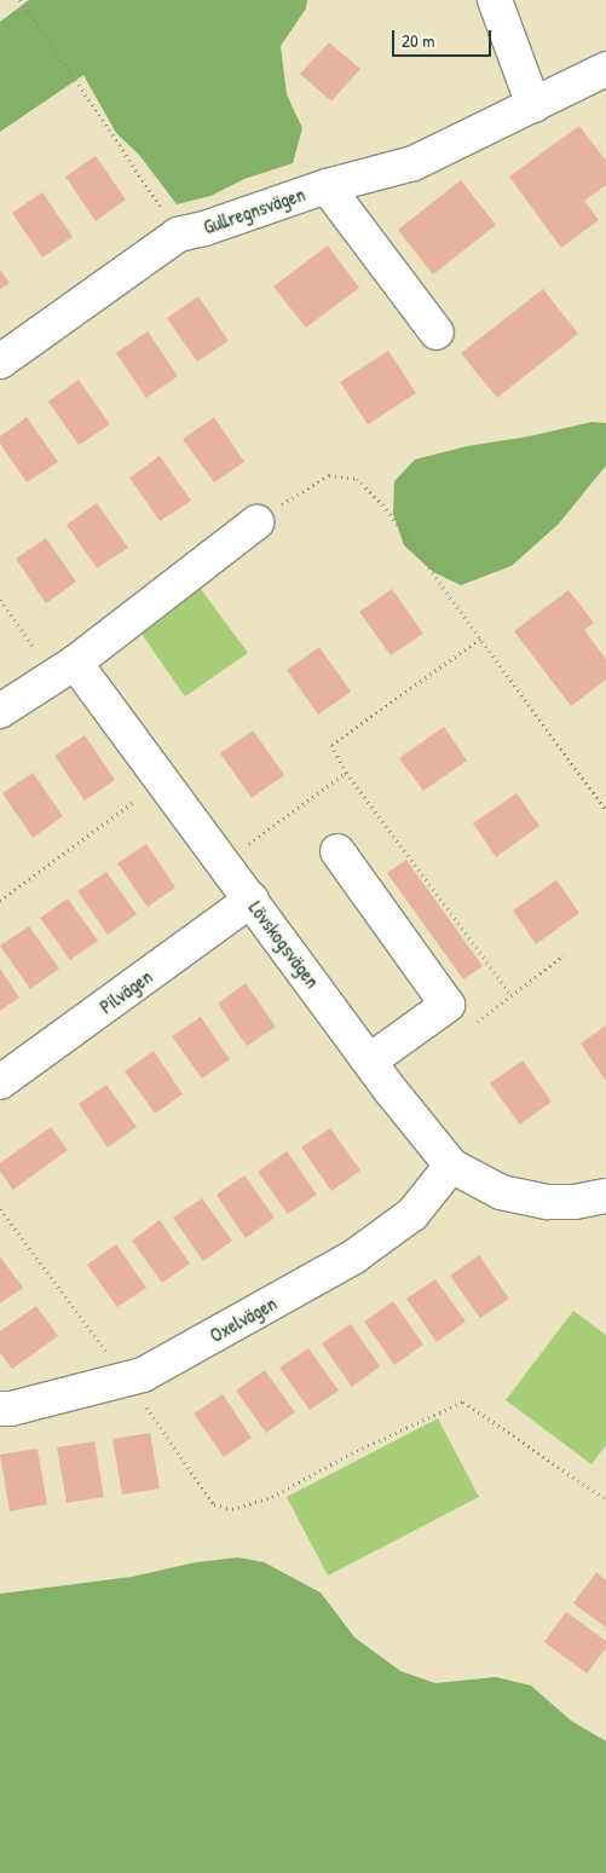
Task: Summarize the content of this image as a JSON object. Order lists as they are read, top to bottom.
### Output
{
  "streets": {
    "street": [
      "Gullregnsvägen",
      "Lövskogsvägen",
      "Pilvägen",
      "Oxelvägen"
    ]
  },
  "crossings": [
    ["Lövskogsvägen", "Pilvägen"],
    ["Lövskogsvägen", "Oxelvägen"]
  ],
  "scale_bar": "20 m"
}
